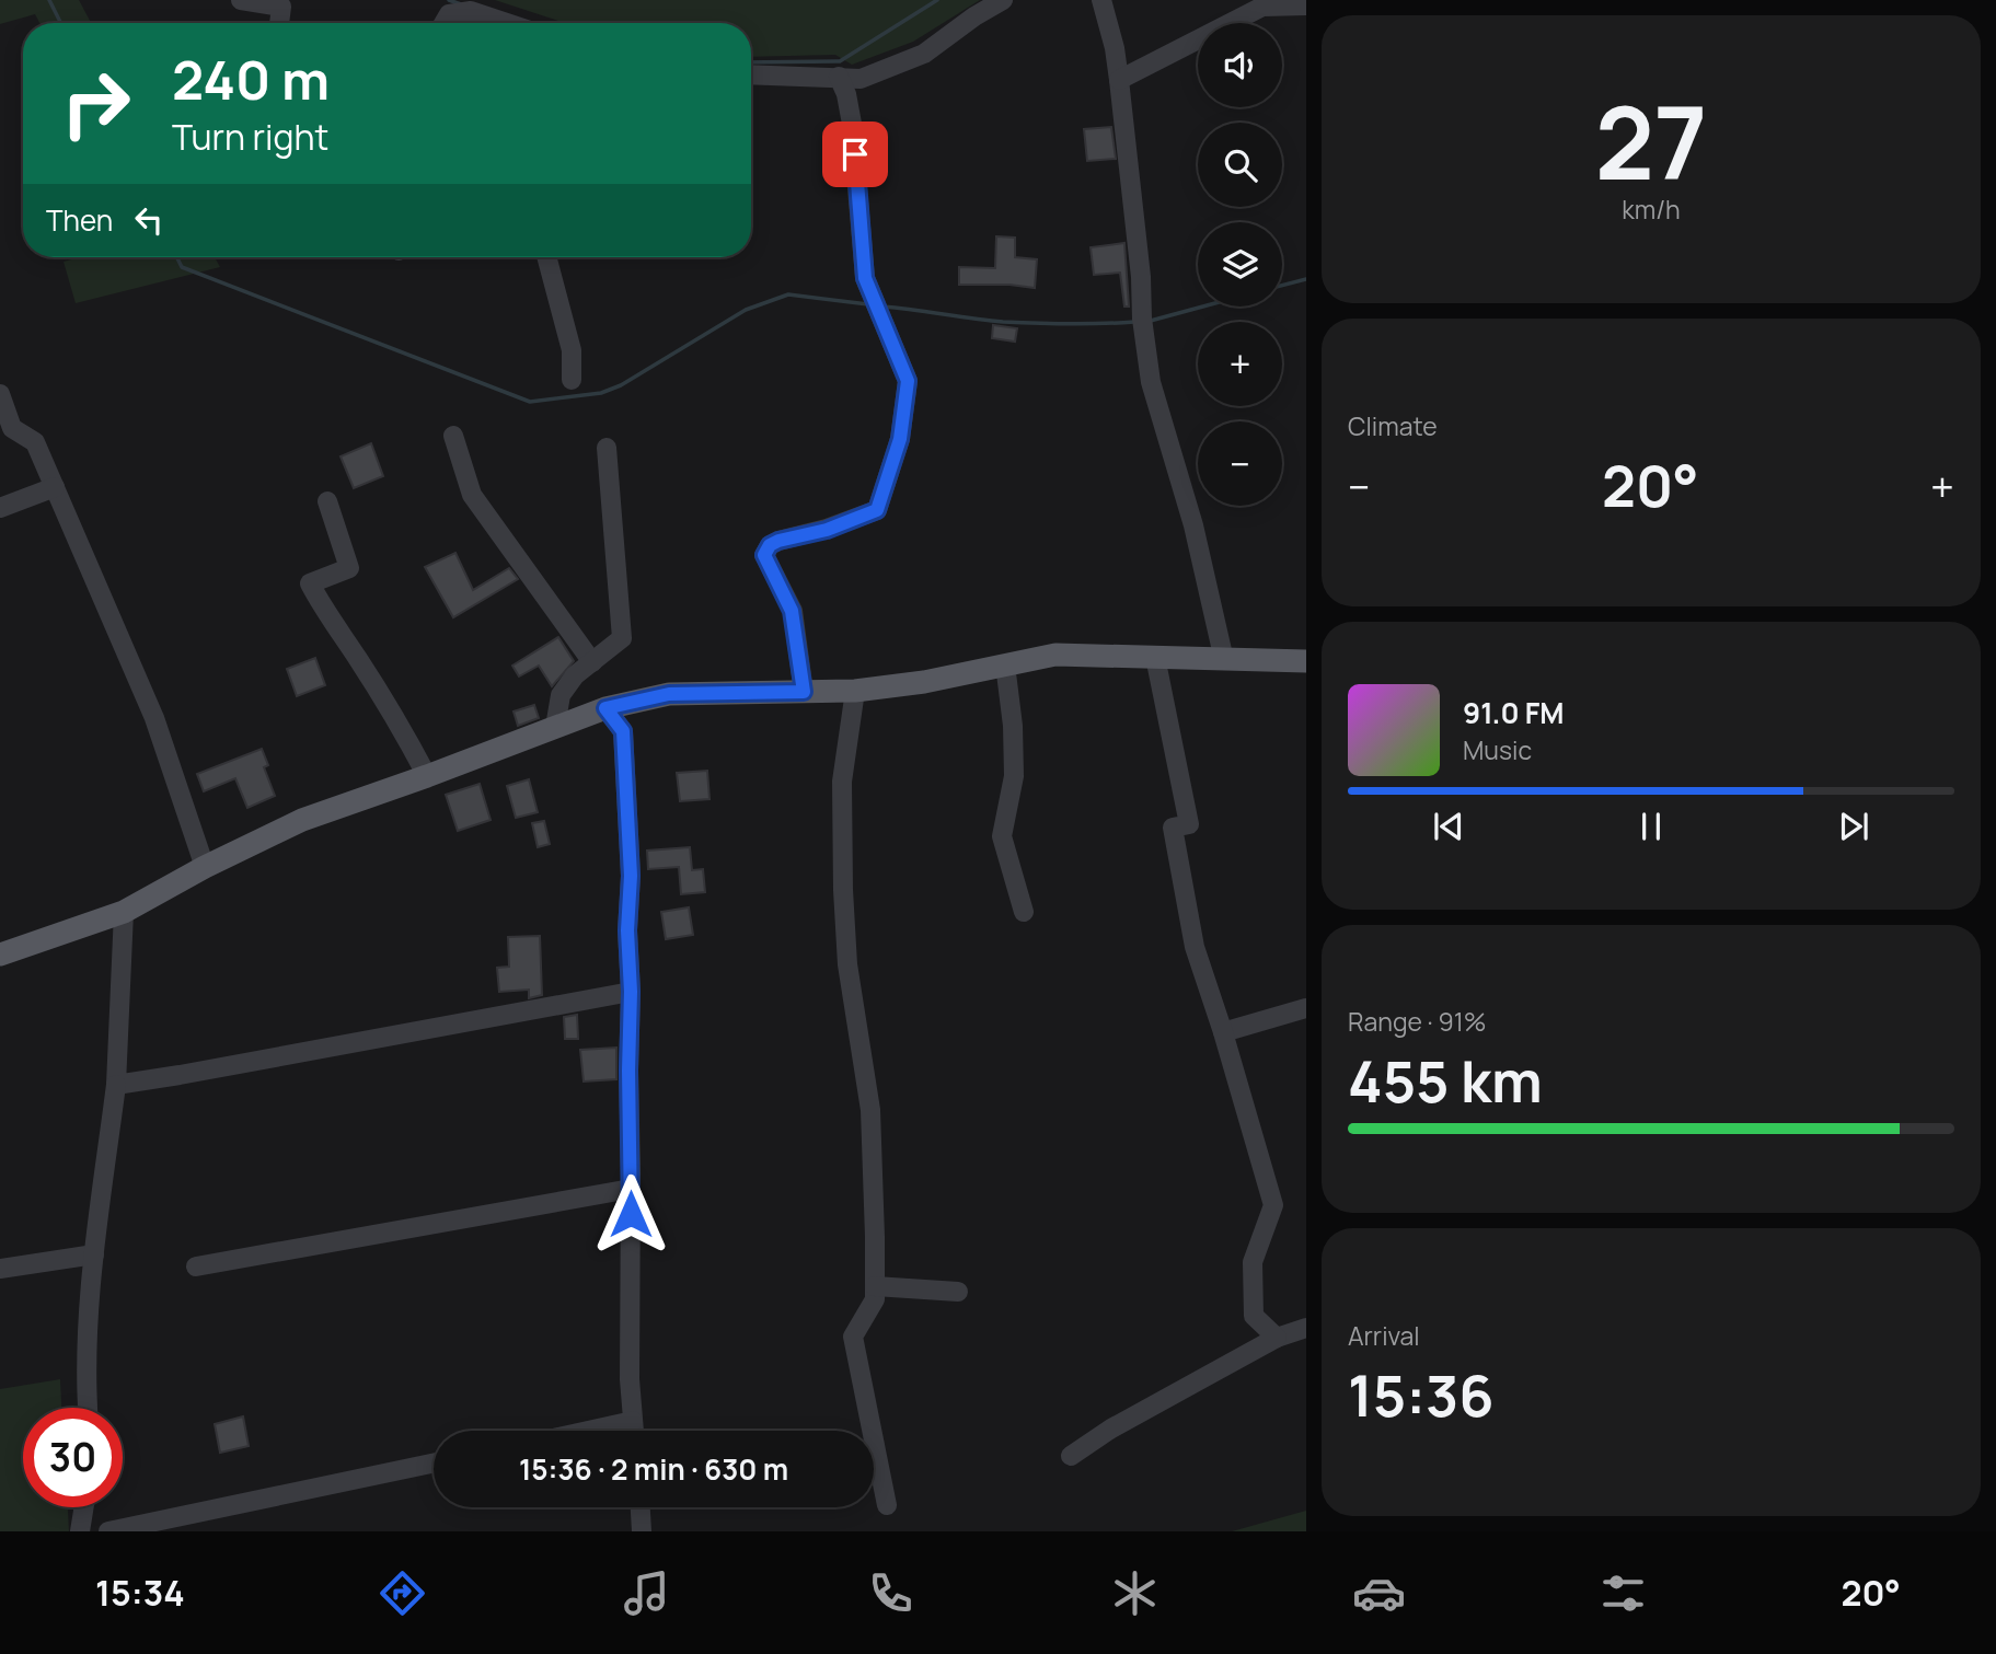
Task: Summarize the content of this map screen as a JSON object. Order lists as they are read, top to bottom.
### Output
{
  "page": {
    "tile": [
      ["27", "km/h"],
      "Climate",
      ["Range · 91%", "455 km"],
      ["Arrival", "15:36"]
    ],
    "map_buttons": ["+", "−"],
    "turn": ["240 m", "Turn right"],
    "then": "Then",
    "heat": ["−", "20°", "+"],
    "song": ["91.0 FM", "Music"],
    "limit": "30",
    "trip": "15:36 · 2 min · 630 m",
    "tabs": ["15:34", "20°"]
  }
}
